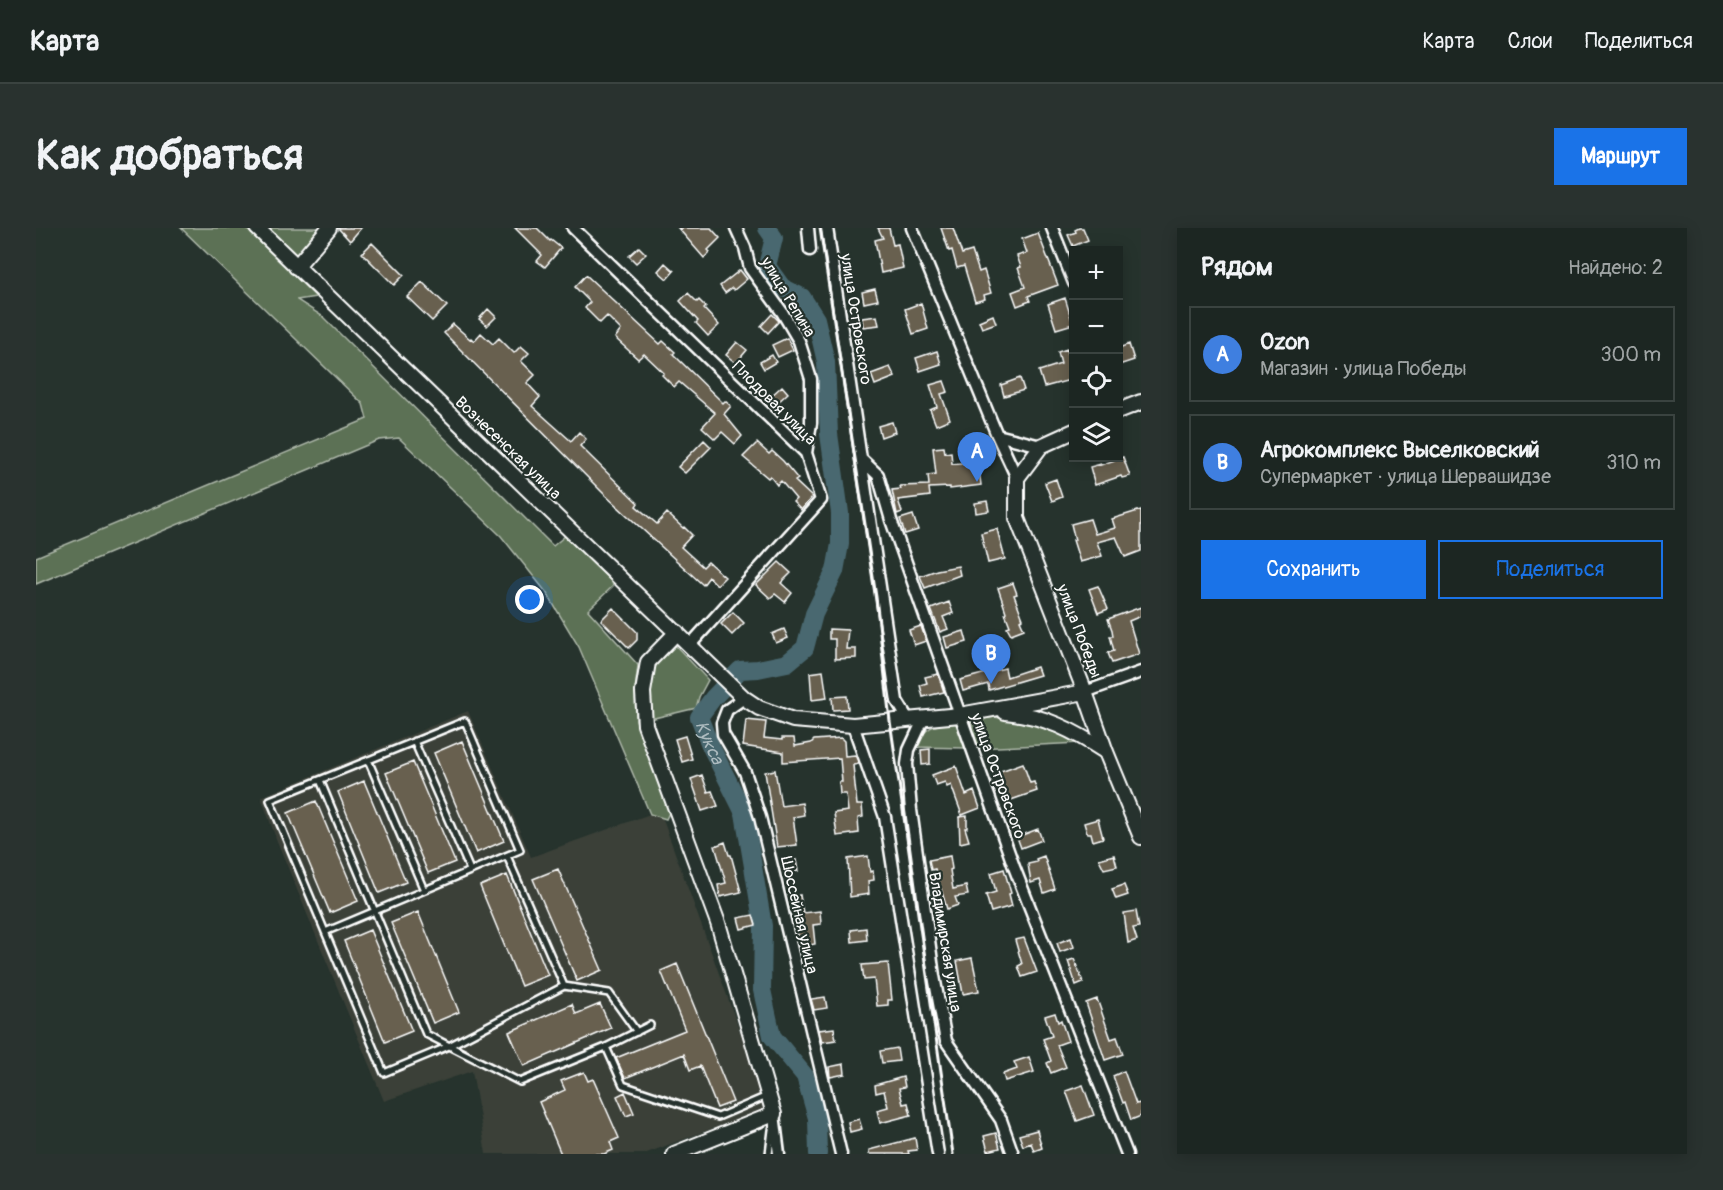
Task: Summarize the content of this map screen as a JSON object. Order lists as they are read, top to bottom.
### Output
{
  "streets": {
    "street": [
      "улица Репина",
      "улица Островского",
      "Плодовая улица",
      "Вознесенская улица",
      "улица Победы",
      "Шоссейная улица",
      "Владимирская улица"
    ]
  },
  "crossings": [
    ["улица Репина", "Плодовая улица"],
    ["улица Островского", "Вознесенская улица"],
    ["Плодовая улица", "Вознесенская улица"],
    ["Вознесенская улица", "Шоссейная улица"],
    ["Вознесенская улица", "Владимирская улица"]
  ],
  "water": ["Кукса"],
  "page": {
    "header": "Карта",
    "nav": ["Карта", "Слои", "Поделиться"],
    "buttons": [
      "Маршрут",
      ["Сохранить", "Поделиться"]
    ],
    "title": "Как добраться",
    "heading": ["Рядом", "Найдено: 2"],
    "map_buttons": ["+", "−"],
    "list": [
      {
        "mark": "A",
        "name": "Ozon",
        "note": "Магазин · улица Победы",
        "value": "300 m"
      },
      {
        "mark": "B",
        "name": "Агрокомплекс Выселковский",
        "note": "Супермаркет · улица Шервашидзе",
        "value": "310 m"
      }
    ],
    "pins": ["A", "B"]
  }
}
